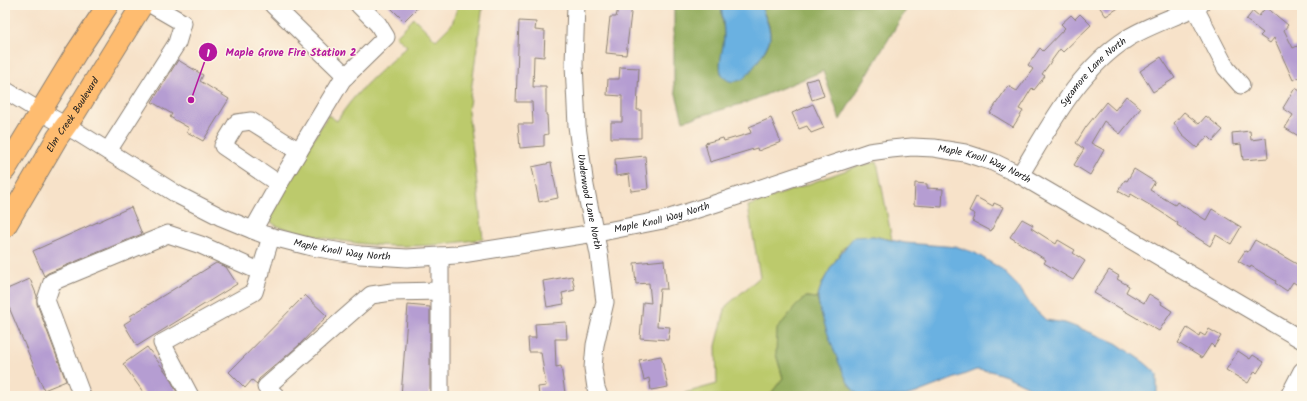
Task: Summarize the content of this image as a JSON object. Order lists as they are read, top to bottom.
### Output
{
  "streets": {
    "main road": ["Elm Creek Boulevard"],
    "street": ["Sycamore Lane North", "Maple Knoll Way North", "Underwood Lane North"]
  },
  "crossings": [
    ["Sycamore Lane North", "Maple Knoll Way North"],
    ["Elm Creek Boulevard", "Maple Knoll Way North"],
    ["Maple Knoll Way North", "Underwood Lane North"]
  ],
  "places": ["Maple Grove Fire Station 2"]
}
